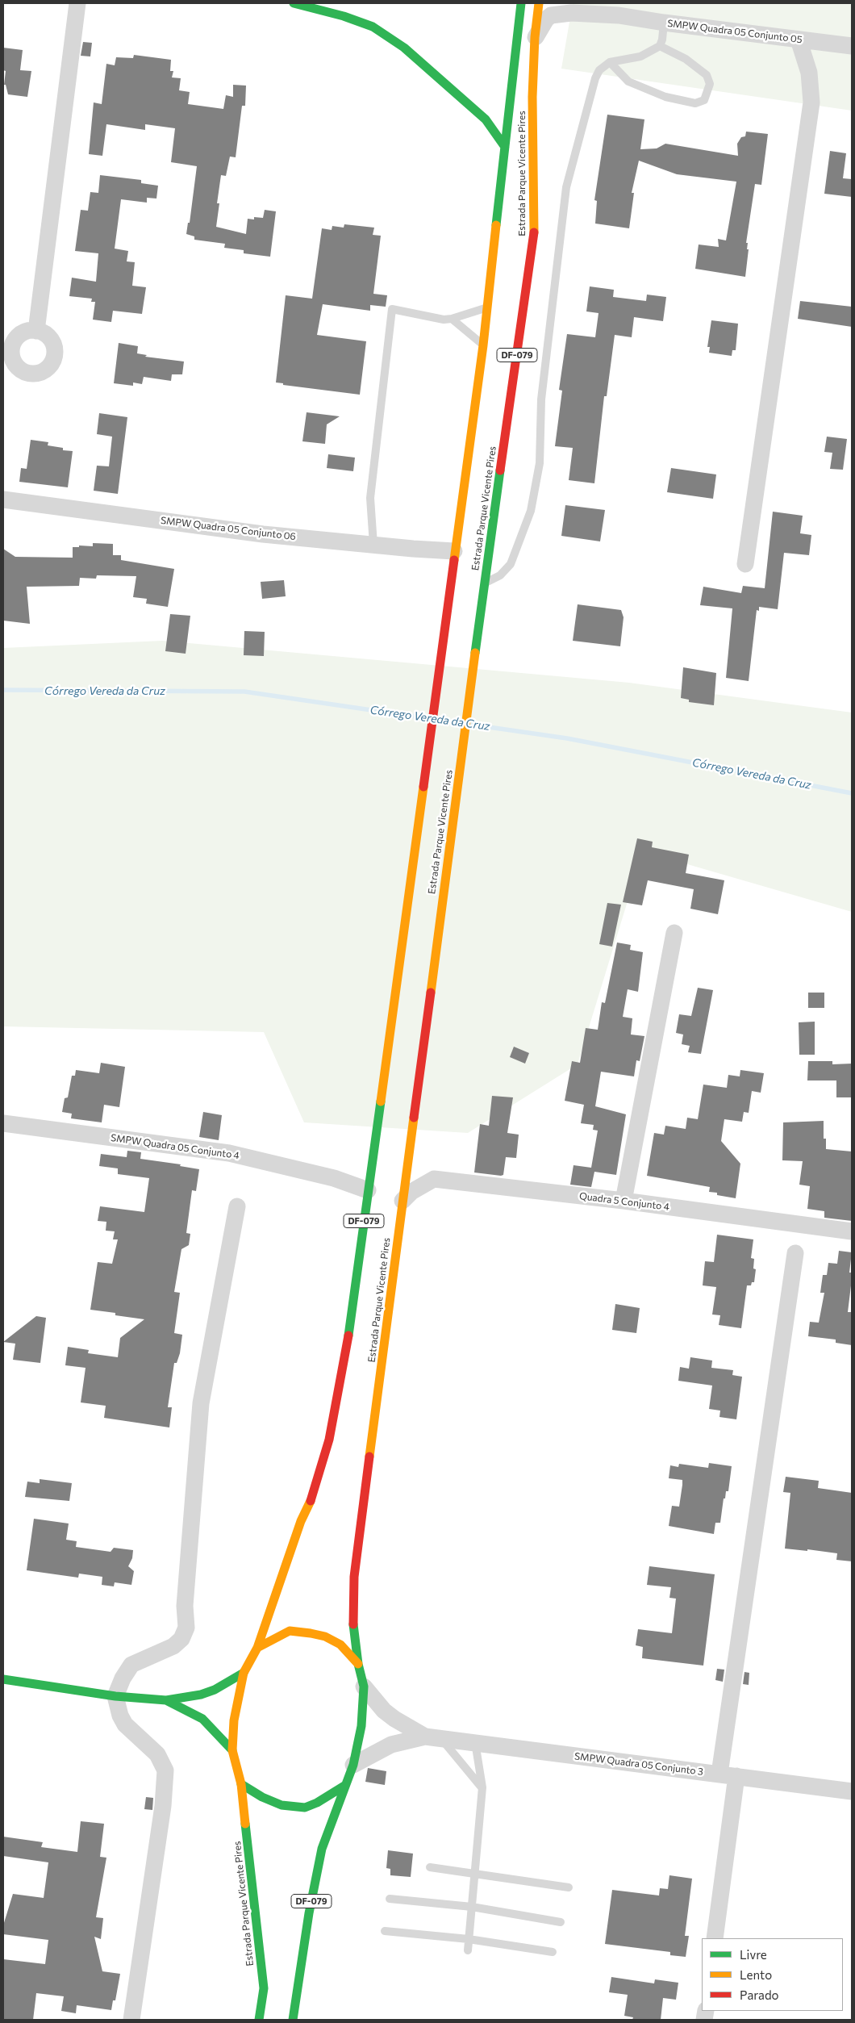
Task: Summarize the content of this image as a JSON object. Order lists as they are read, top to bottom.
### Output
{
  "streets": {
    "main road": ["Estrada Parque Vicente Pires", "DF-079"],
    "street": [
      "SMPW Quadra 05 Conjunto 05",
      "SMPW Quadra 05 Conjunto 06",
      "SMPW Quadra 05 Conjunto 4",
      "Quadra 5 Conjunto 4",
      "SMPW Quadra 05 Conjunto 3"
    ]
  },
  "crossings": [
    ["SMPW Quadra 05 Conjunto 05", "Estrada Parque Vicente Pires"],
    ["Estrada Parque Vicente Pires", "DF-079"],
    ["Estrada Parque Vicente Pires", "SMPW Quadra 05 Conjunto 06"],
    ["Estrada Parque Vicente Pires", "SMPW Quadra 05 Conjunto 4"],
    ["Estrada Parque Vicente Pires", "Quadra 5 Conjunto 4"]
  ],
  "water": ["Córrego Vereda da Cruz"],
  "legend": ["Livre", "Lento", "Parado"]
}
